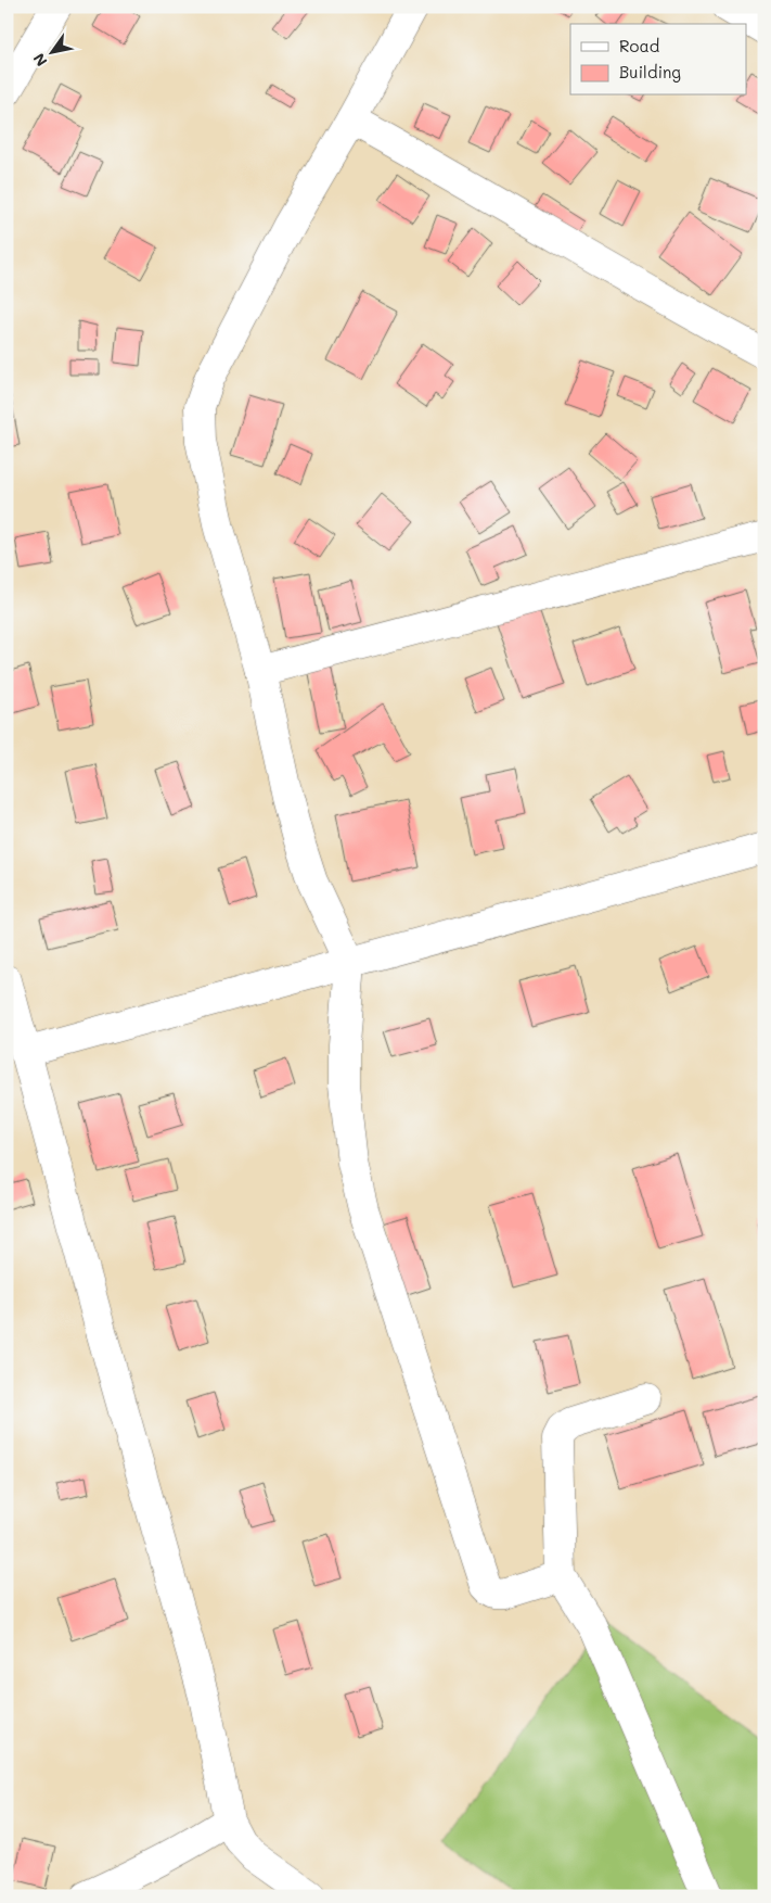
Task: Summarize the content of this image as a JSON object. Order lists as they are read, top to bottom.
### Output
{
  "legend": ["Road", "Building"],
  "north": "bottom left"
}
